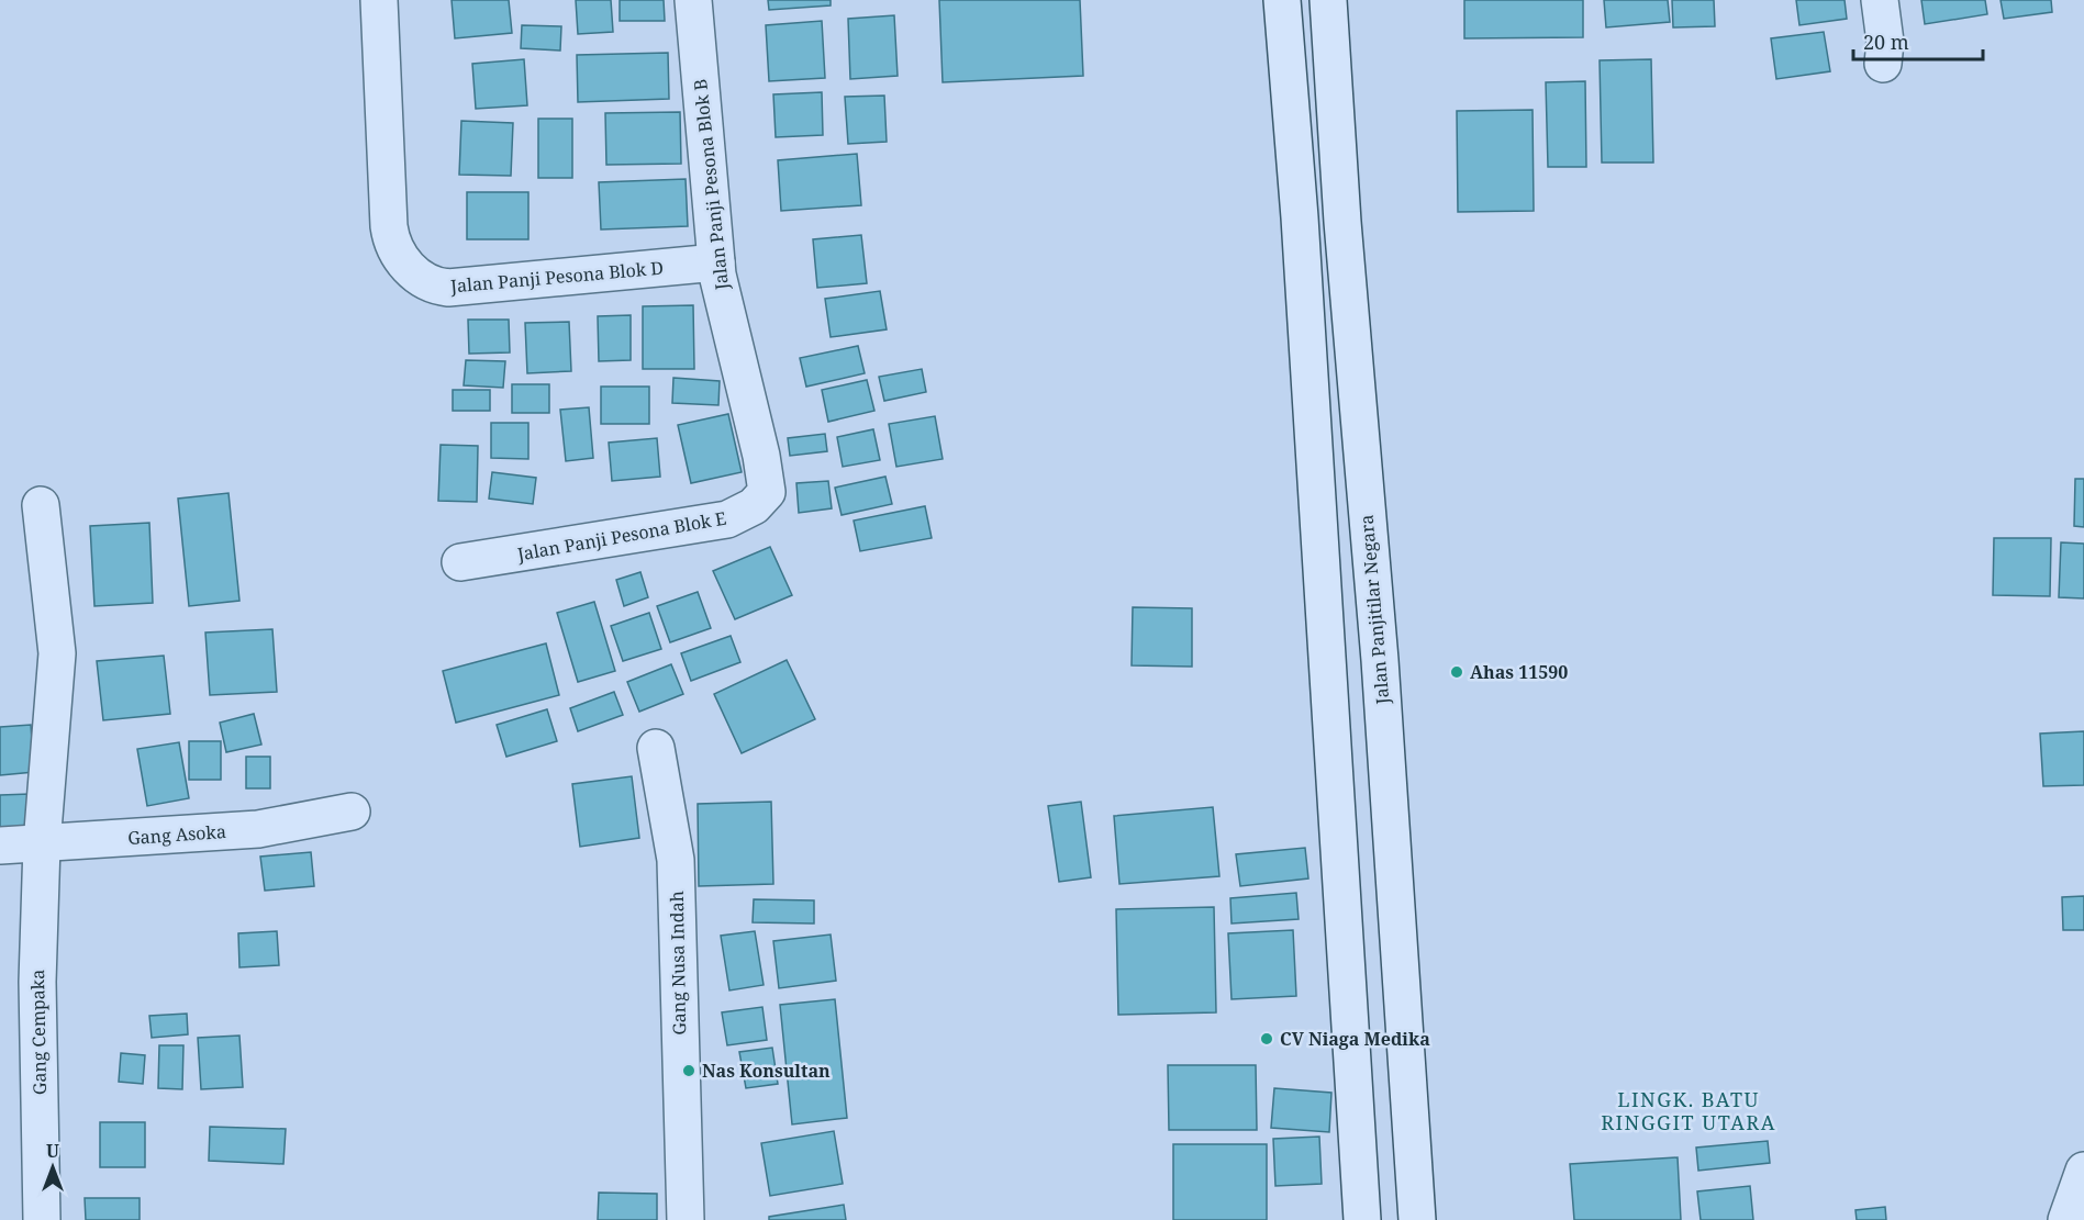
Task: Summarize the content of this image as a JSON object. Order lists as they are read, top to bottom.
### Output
{
  "streets": {
    "street": [
      "Jalan Panji Pesona Blok B",
      "Jalan Panji Pesona Blok D",
      "Jalan Panji Pesona Blok E",
      "Jalan Panjitilar Negara",
      "Gang Asoka",
      "Gang Nusa Indah",
      "Gang Cempaka"
    ]
  },
  "crossings": [
    ["Jalan Panji Pesona Blok B", "Jalan Panji Pesona Blok D"],
    ["Jalan Panji Pesona Blok B", "Jalan Panji Pesona Blok E"],
    ["Gang Asoka", "Gang Cempaka"]
  ],
  "districts": ["LINGK. BATU RINGGIT UTARA"],
  "places": ["Ahas 11590", "CV Niaga Medika", "Nas Konsultan"],
  "scale_bar": "20 m",
  "north": "top"
}
